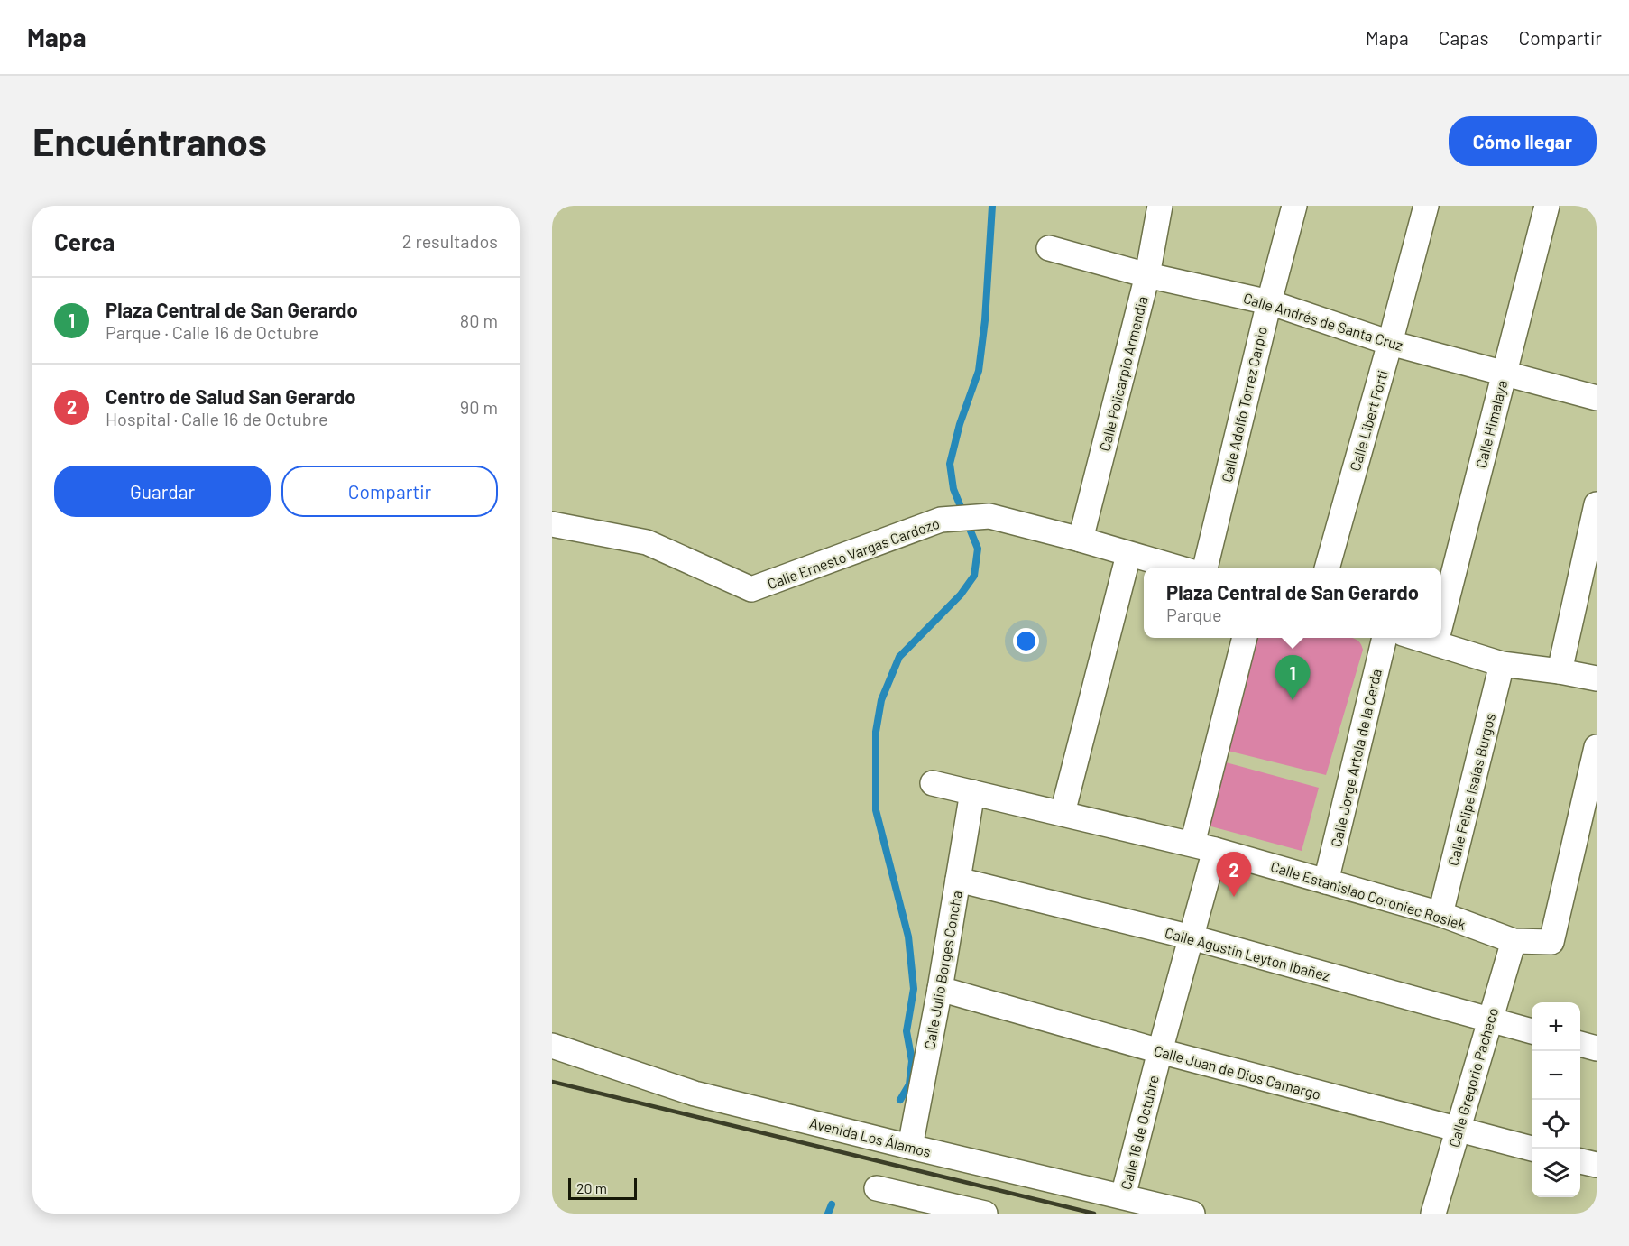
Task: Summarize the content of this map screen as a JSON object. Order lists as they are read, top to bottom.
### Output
{
  "streets": {
    "street": [
      "Calle Andrés de Santa Cruz",
      "Calle Policarpio Armendia",
      "Calle Adolfo Torrez Carpio",
      "Calle Libert Forti",
      "Calle Himalaya",
      "Calle Ernesto Vargas Cardozo",
      "Calle Jorge Artola de la Cerda",
      "Calle Felipe Isaías Burgos",
      "Calle Estanislao Coroniec Rosiek",
      "Calle Agustín Leyton Ibañez",
      "Calle Julio Borges Concha",
      "Calle Juan de Dios Camargo",
      "Calle Gregorio Pacheco",
      "Calle 16 de Octubre",
      "Avenida Los Álamos"
    ]
  },
  "crossings": [
    ["Calle Andrés de Santa Cruz", "Calle Policarpio Armendia"],
    ["Calle Andrés de Santa Cruz", "Calle Adolfo Torrez Carpio"],
    ["Calle Andrés de Santa Cruz", "Calle Libert Forti"],
    ["Calle Andrés de Santa Cruz", "Calle Himalaya"],
    ["Calle Policarpio Armendia", "Calle Ernesto Vargas Cardozo"],
    ["Calle Jorge Artola de la Cerda", "Calle Estanislao Coroniec Rosiek"],
    ["Calle Felipe Isaías Burgos", "Calle Estanislao Coroniec Rosiek"],
    ["Calle Estanislao Coroniec Rosiek", "Calle Julio Borges Concha"],
    ["Calle Estanislao Coroniec Rosiek", "Calle Gregorio Pacheco"],
    ["Calle Estanislao Coroniec Rosiek", "Calle 16 de Octubre"],
    ["Calle Agustín Leyton Ibañez", "Calle Julio Borges Concha"],
    ["Calle Agustín Leyton Ibañez", "Calle Gregorio Pacheco"],
    ["Calle Agustín Leyton Ibañez", "Calle 16 de Octubre"],
    ["Calle Julio Borges Concha", "Calle Juan de Dios Camargo"],
    ["Calle Julio Borges Concha", "Avenida Los Álamos"],
    ["Calle Juan de Dios Camargo", "Calle Gregorio Pacheco"],
    ["Calle Juan de Dios Camargo", "Calle 16 de Octubre"],
    ["Calle 16 de Octubre", "Avenida Los Álamos"]
  ],
  "scale_bar": "20 m",
  "page": {
    "header": "Mapa",
    "nav": ["Mapa", "Capas", "Compartir"],
    "buttons": [
      "Cómo llegar",
      ["Guardar", "Compartir"]
    ],
    "title": "Encuéntranos",
    "heading": ["Cerca", "2 resultados"],
    "list": [
      {
        "mark": "1",
        "name": "Plaza Central de San Gerardo",
        "note": "Parque · Calle 16 de Octubre",
        "value": "80 m"
      },
      {
        "mark": "2",
        "name": "Centro de Salud San Gerardo",
        "note": "Hospital · Calle 16 de Octubre",
        "value": "90 m"
      }
    ],
    "popup": ["Plaza Central de San Gerardo", "Parque"],
    "pins": ["1", "2"],
    "map_buttons": ["+", "−"],
    "scale": "20 m"
  }
}
